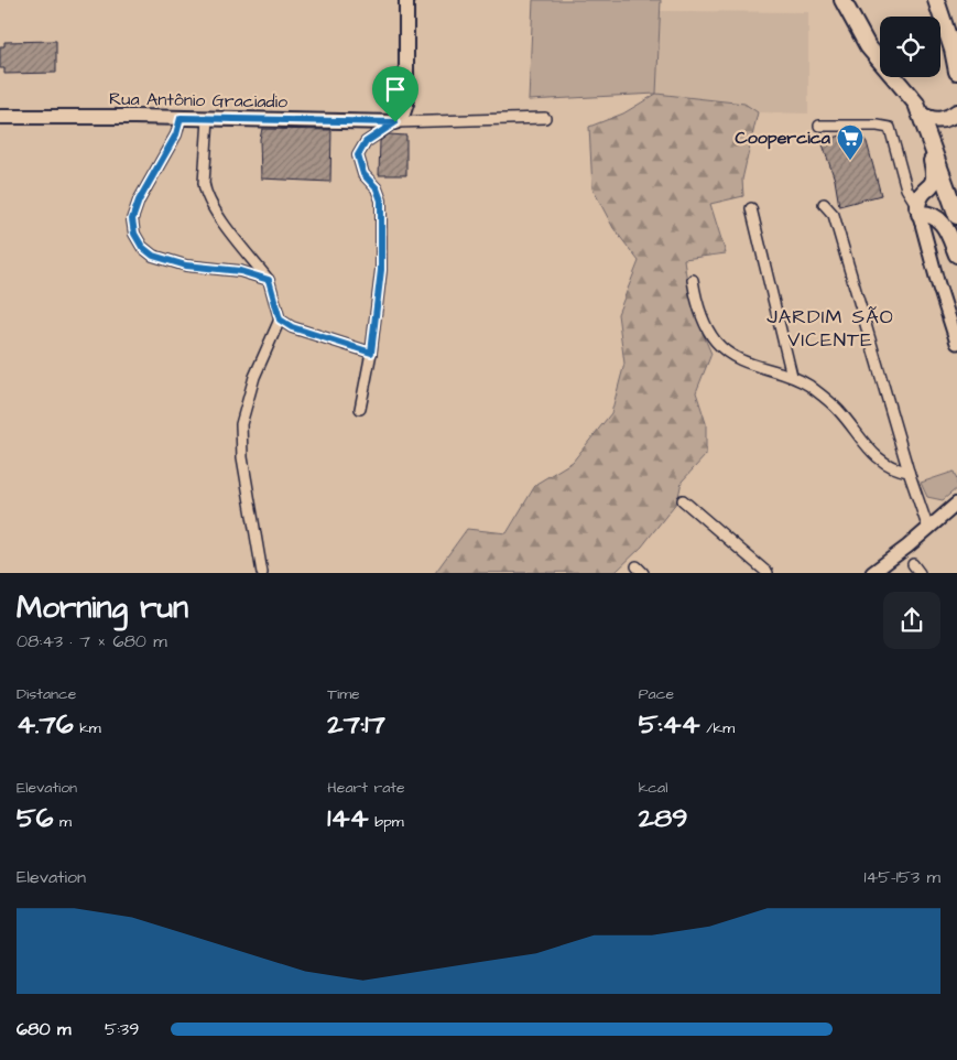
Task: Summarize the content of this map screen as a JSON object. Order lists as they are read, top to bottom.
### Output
{
  "streets": {
    "main road": ["Rua Antônio Graciadio"]
  },
  "districts": ["JARDIM SÃO VICENTE"],
  "places": {
    "supermarket": ["Coopercica"]
  },
  "page": {
    "heading": ["Morning run", "08:43 · 7 × 680 m"],
    "stats": [
      ["Distance", "4.76 km"],
      ["Time", "27:17"],
      ["Pace", "5:44 /km"],
      ["Elevation", "56 m"],
      ["Heart rate", "144 bpm"],
      ["kcal", "289"]
    ],
    "chart": ["Elevation", "145–153 m"],
    "list": [
      {
        "name": "680 m",
        "note": "5:39"
      }
    ]
  }
}
